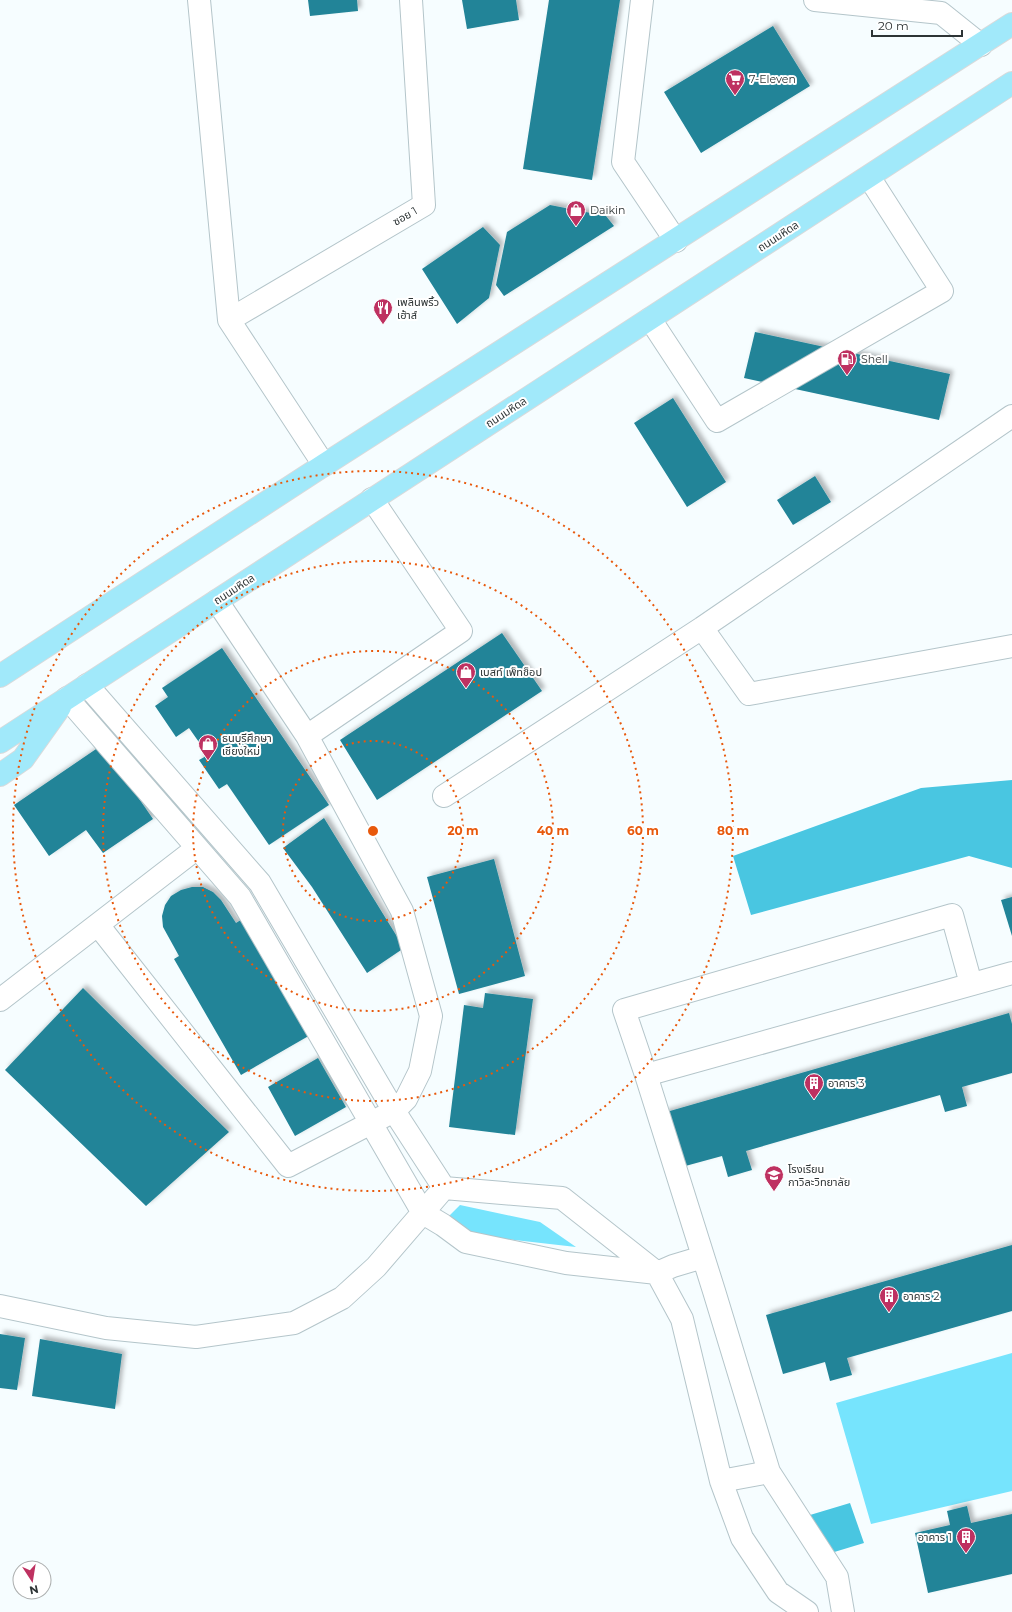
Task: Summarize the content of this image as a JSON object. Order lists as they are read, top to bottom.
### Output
{
  "streets": {
    "main road": ["ถนนมหิดล"],
    "street": ["ซอย 1"]
  },
  "places": {
    "supermarket": ["7-Eleven"],
    "shop": ["Daikin", "เบสท์ เพ็ทช็อป", "ธนบุรีศึกษา เชียงใหม่"],
    "restaurant": ["เพลินพริ้ว เฮ้าส์"],
    "fuel station": ["Shell"],
    "building": ["อาคาร 3", "อาคาร 2", "อาคาร 1"],
    "school or university": ["โรงเรียน กาวิละวิทยาลัย"]
  },
  "scale_bar": "20 m",
  "north": "bottom",
  "rings": [
    "20 m",
    "40 m",
    "60 m",
    "80 m"
  ]
}
